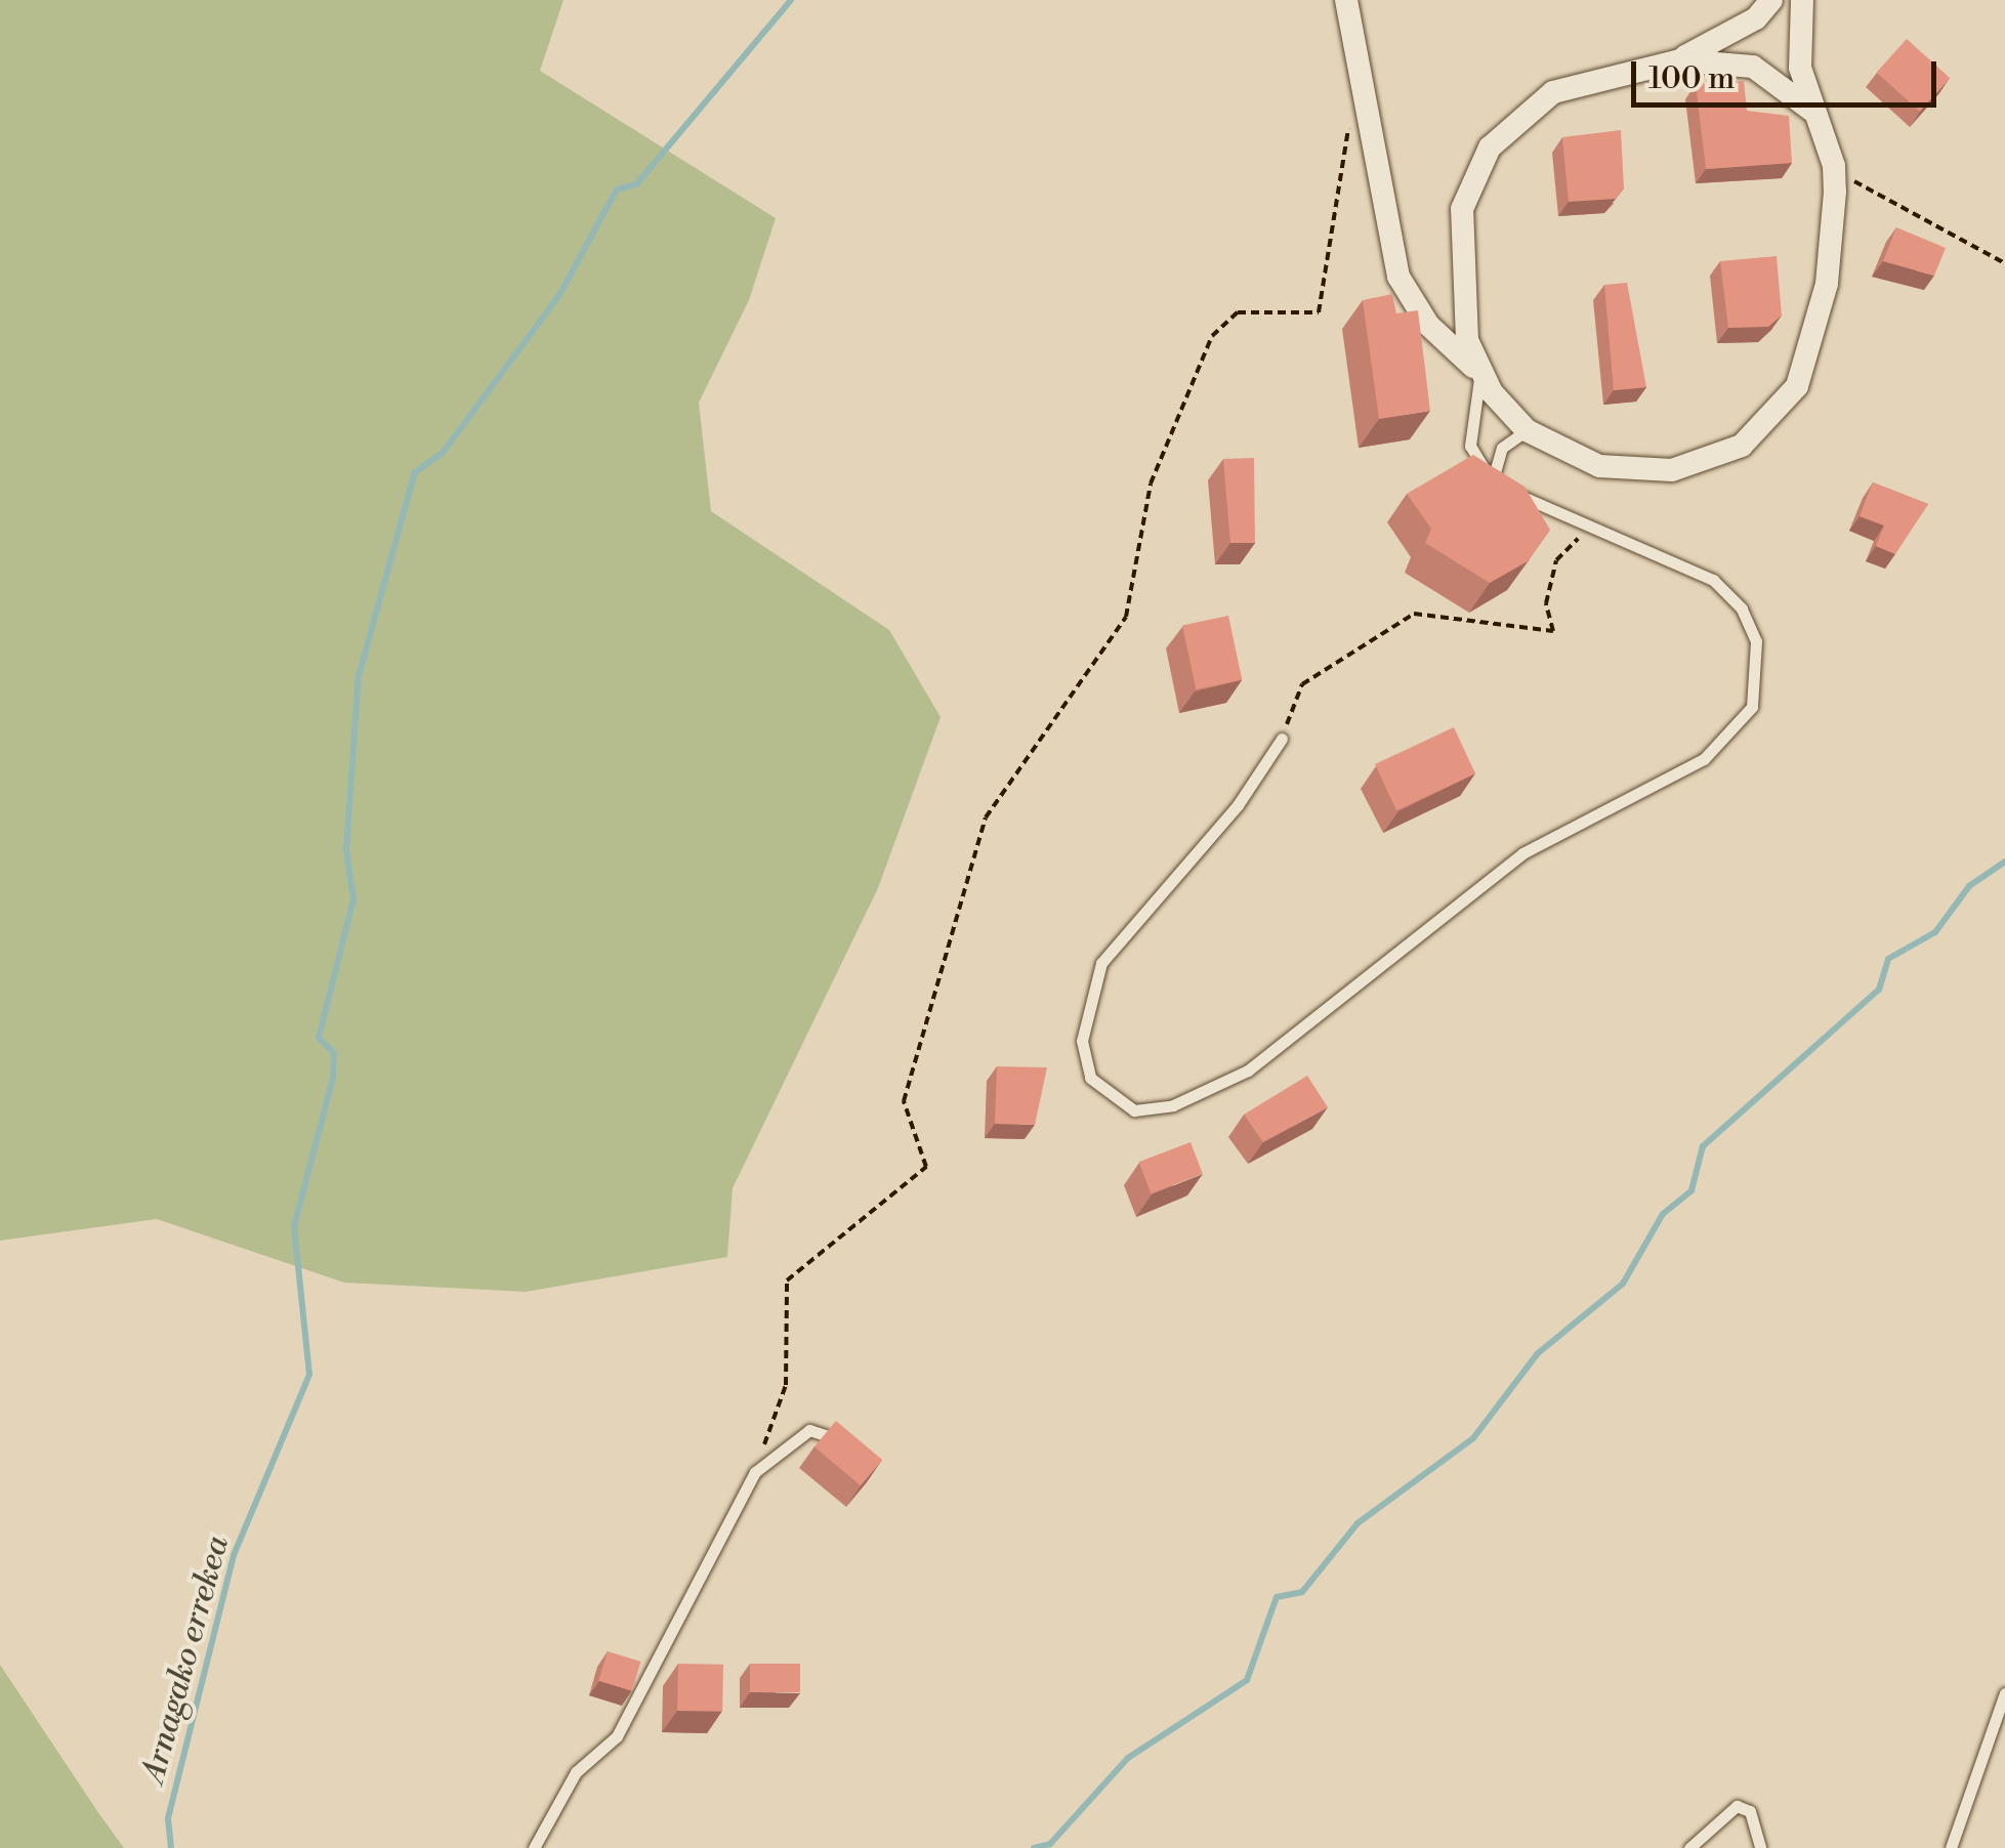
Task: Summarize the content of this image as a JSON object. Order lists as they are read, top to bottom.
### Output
{
  "water": ["Arnagako errekea"],
  "scale_bar": "100 m"
}
